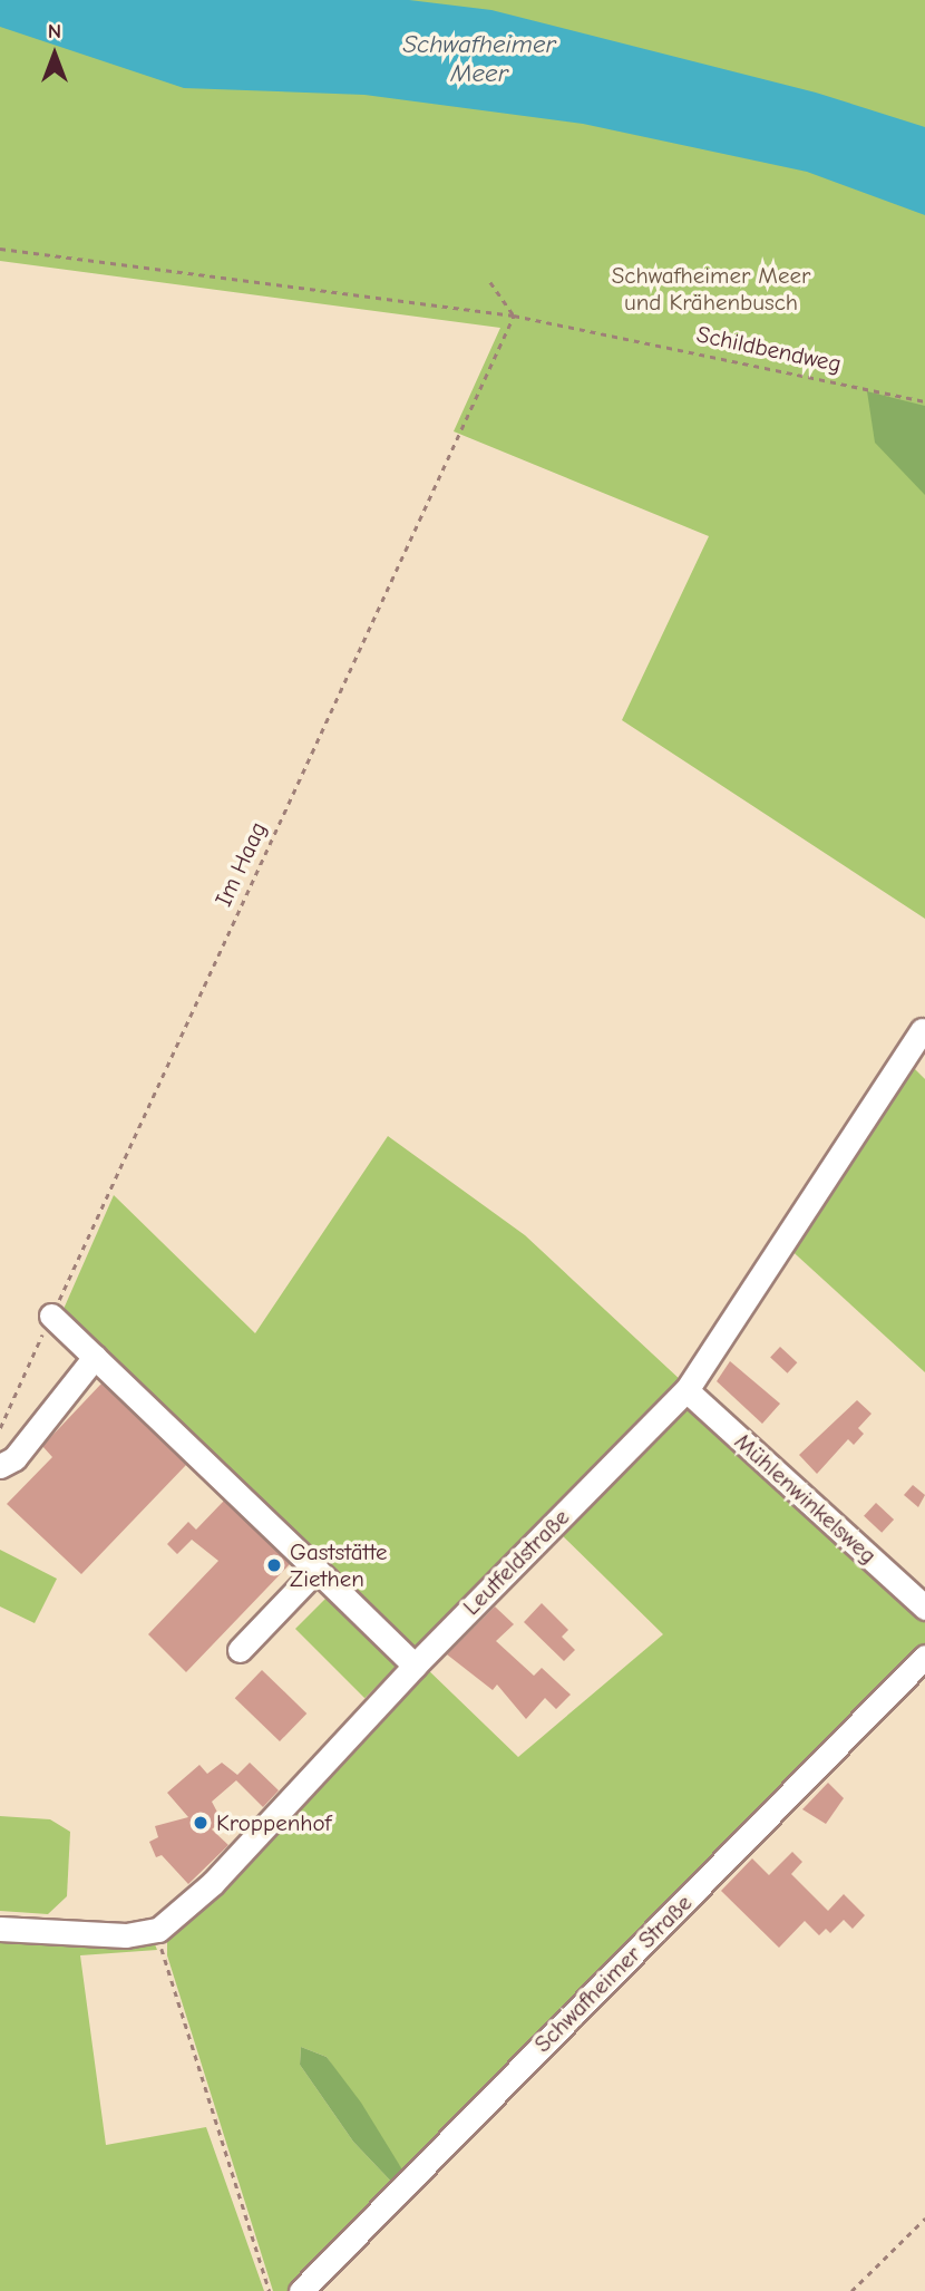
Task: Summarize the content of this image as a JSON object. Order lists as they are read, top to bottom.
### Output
{
  "streets": {
    "street": ["Mühlenwinkelsweg", "Leutfeldstraße", "Schwafheimer Straße"],
    "path": ["Schildbendweg", "Im Haag"]
  },
  "crossings": [
    ["Schildbendweg", "Im Haag"],
    ["Mühlenwinkelsweg", "Leutfeldstraße"]
  ],
  "water": ["Schwafheimer Meer"],
  "parks": ["Schwafheimer Meer und Krähenbusch"],
  "places": ["Gaststätte Ziethen", "Kroppenhof"],
  "north": "top"
}
